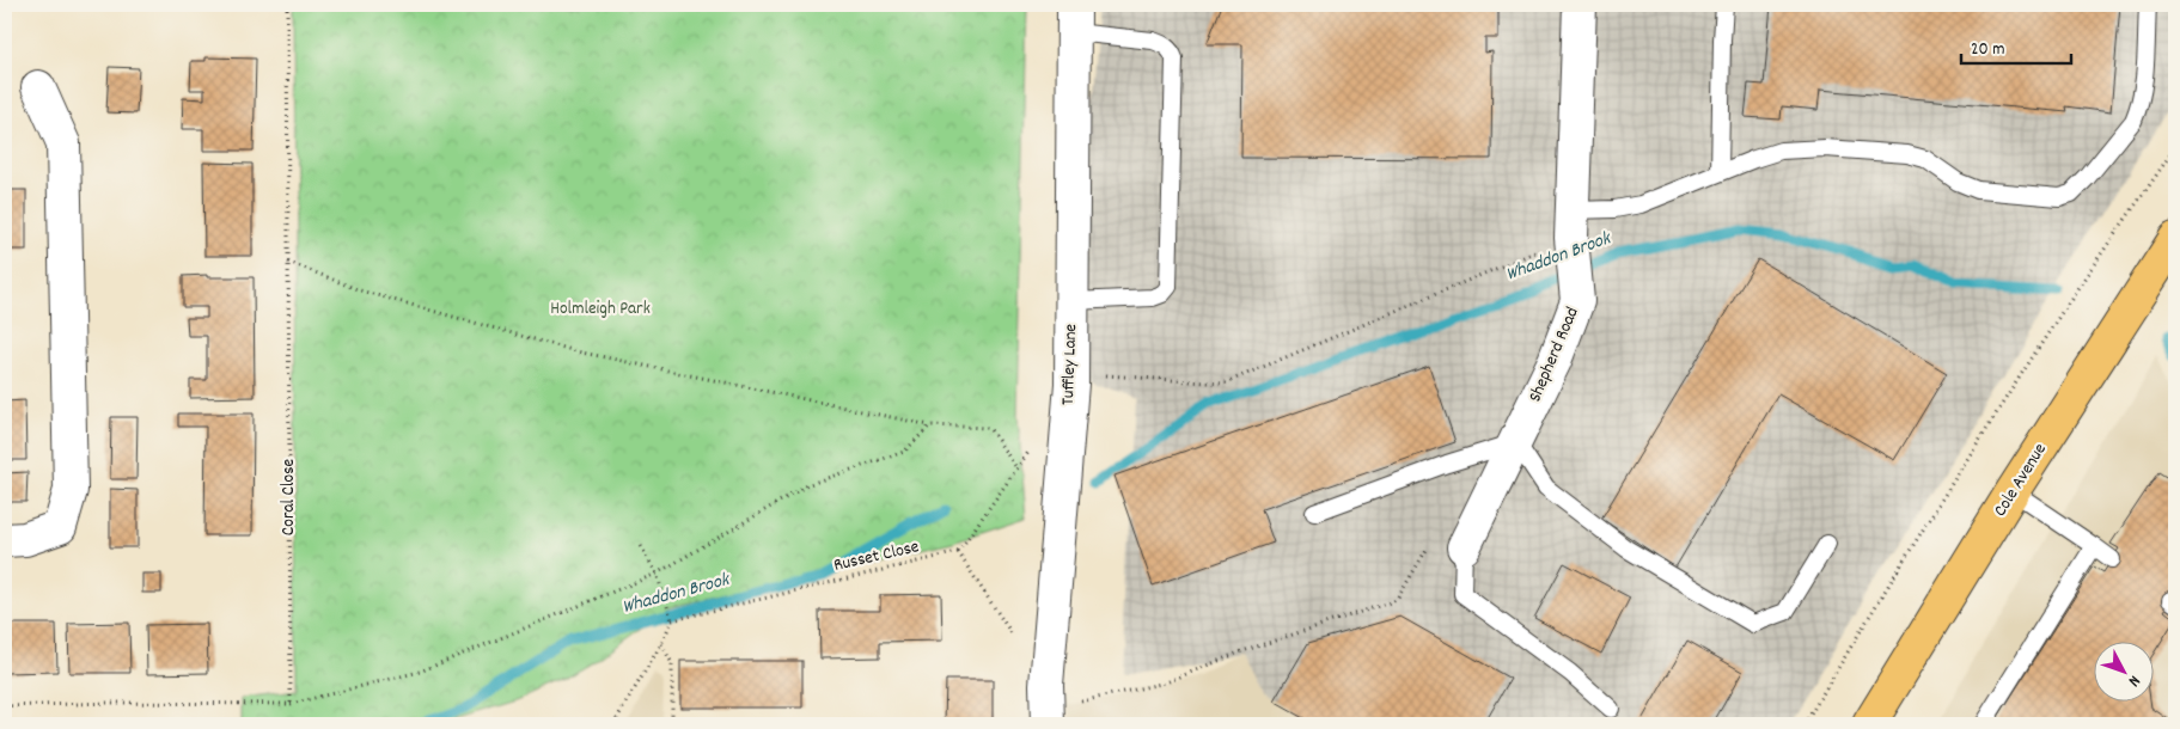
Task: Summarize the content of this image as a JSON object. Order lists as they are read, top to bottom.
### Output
{
  "streets": {
    "highway": ["Cole Avenue"],
    "street": ["Shepherd Road", "Tuffley Lane"],
    "path": ["Coral Close", "Russet Close"]
  },
  "water": ["Whaddon Brook"],
  "parks": ["Holmleigh Park"],
  "scale_bar": "20 m",
  "north": "bottom right"
}
